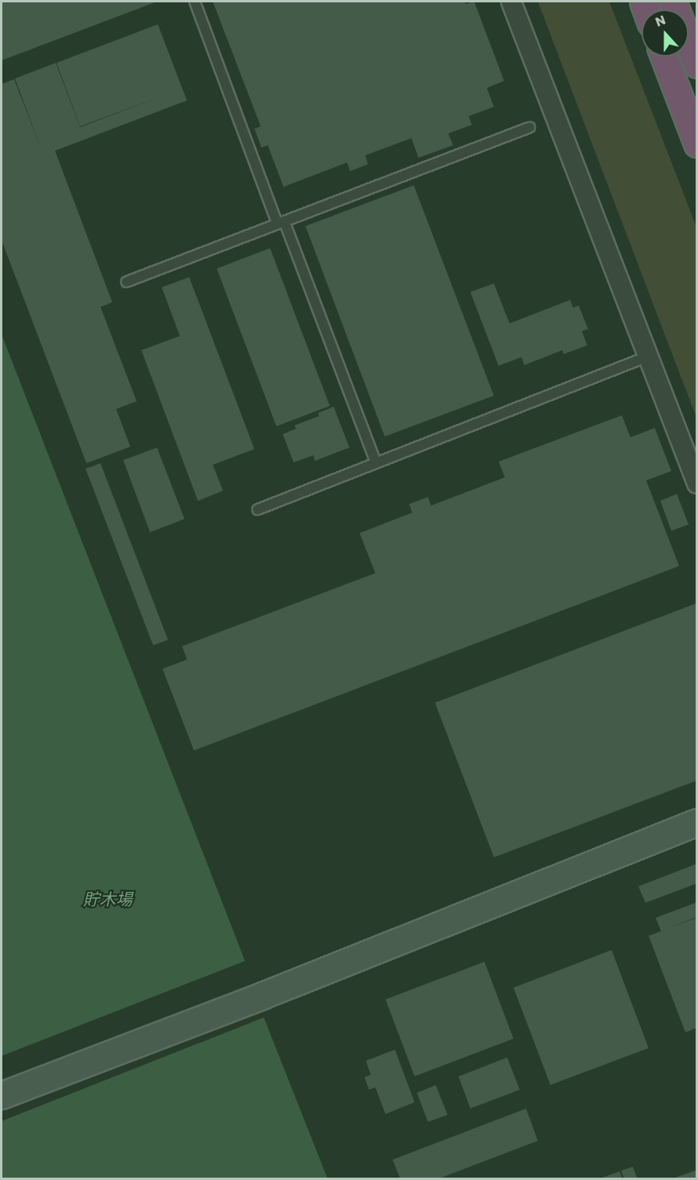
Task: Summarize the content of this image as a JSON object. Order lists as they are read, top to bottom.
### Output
{
  "water": ["貯木場"],
  "north": "top"
}
